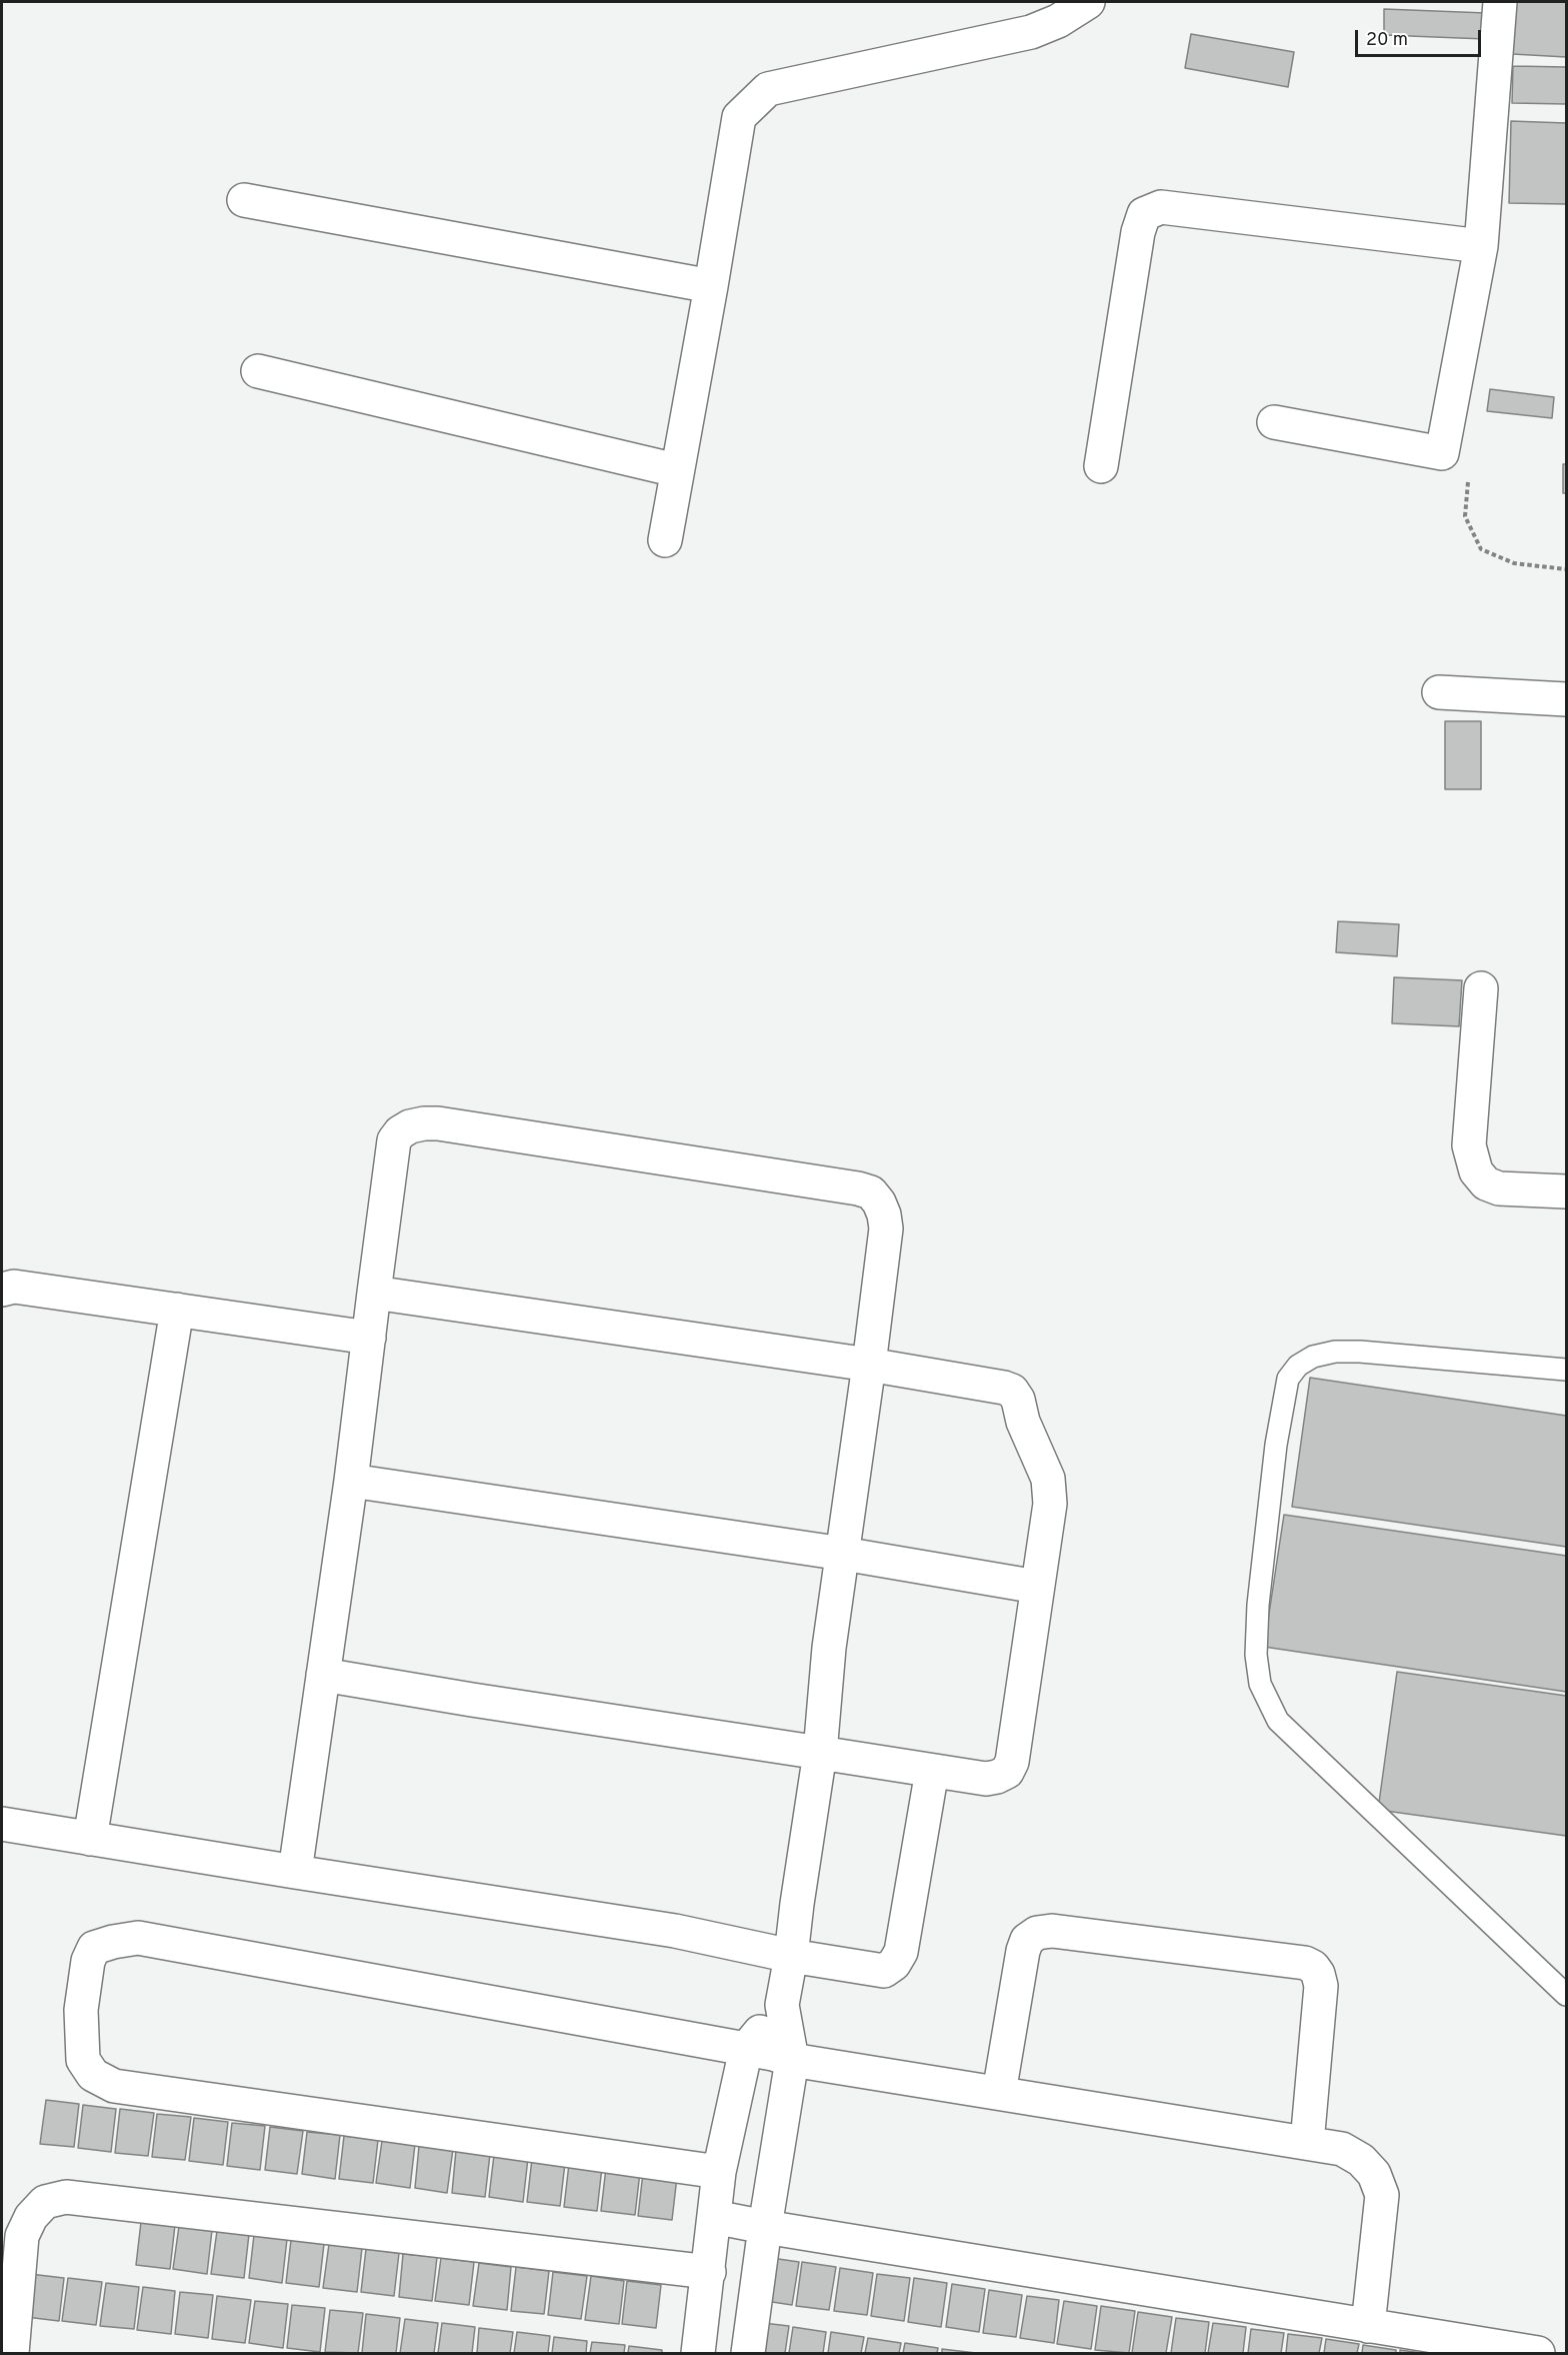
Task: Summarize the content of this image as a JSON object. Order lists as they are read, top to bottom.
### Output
{
  "scale_bar": "20 m"
}
